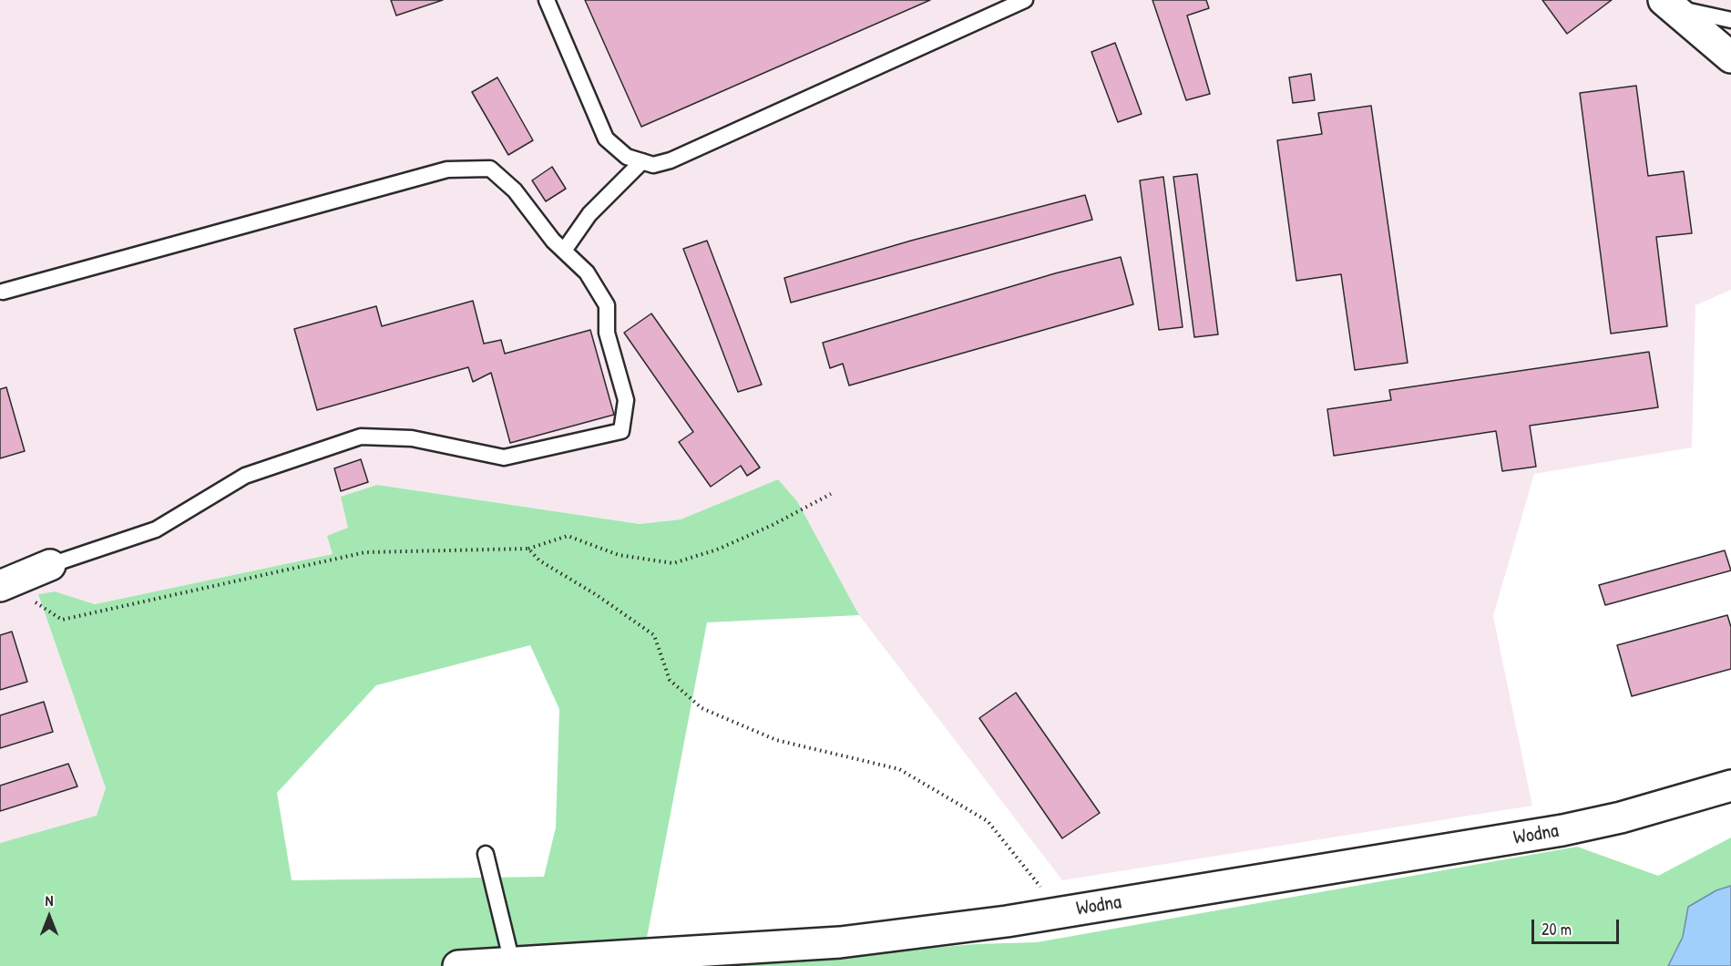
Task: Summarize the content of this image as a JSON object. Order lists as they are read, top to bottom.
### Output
{
  "streets": {
    "street": ["Wodna"]
  },
  "scale_bar": "20 m",
  "north": "top"
}
